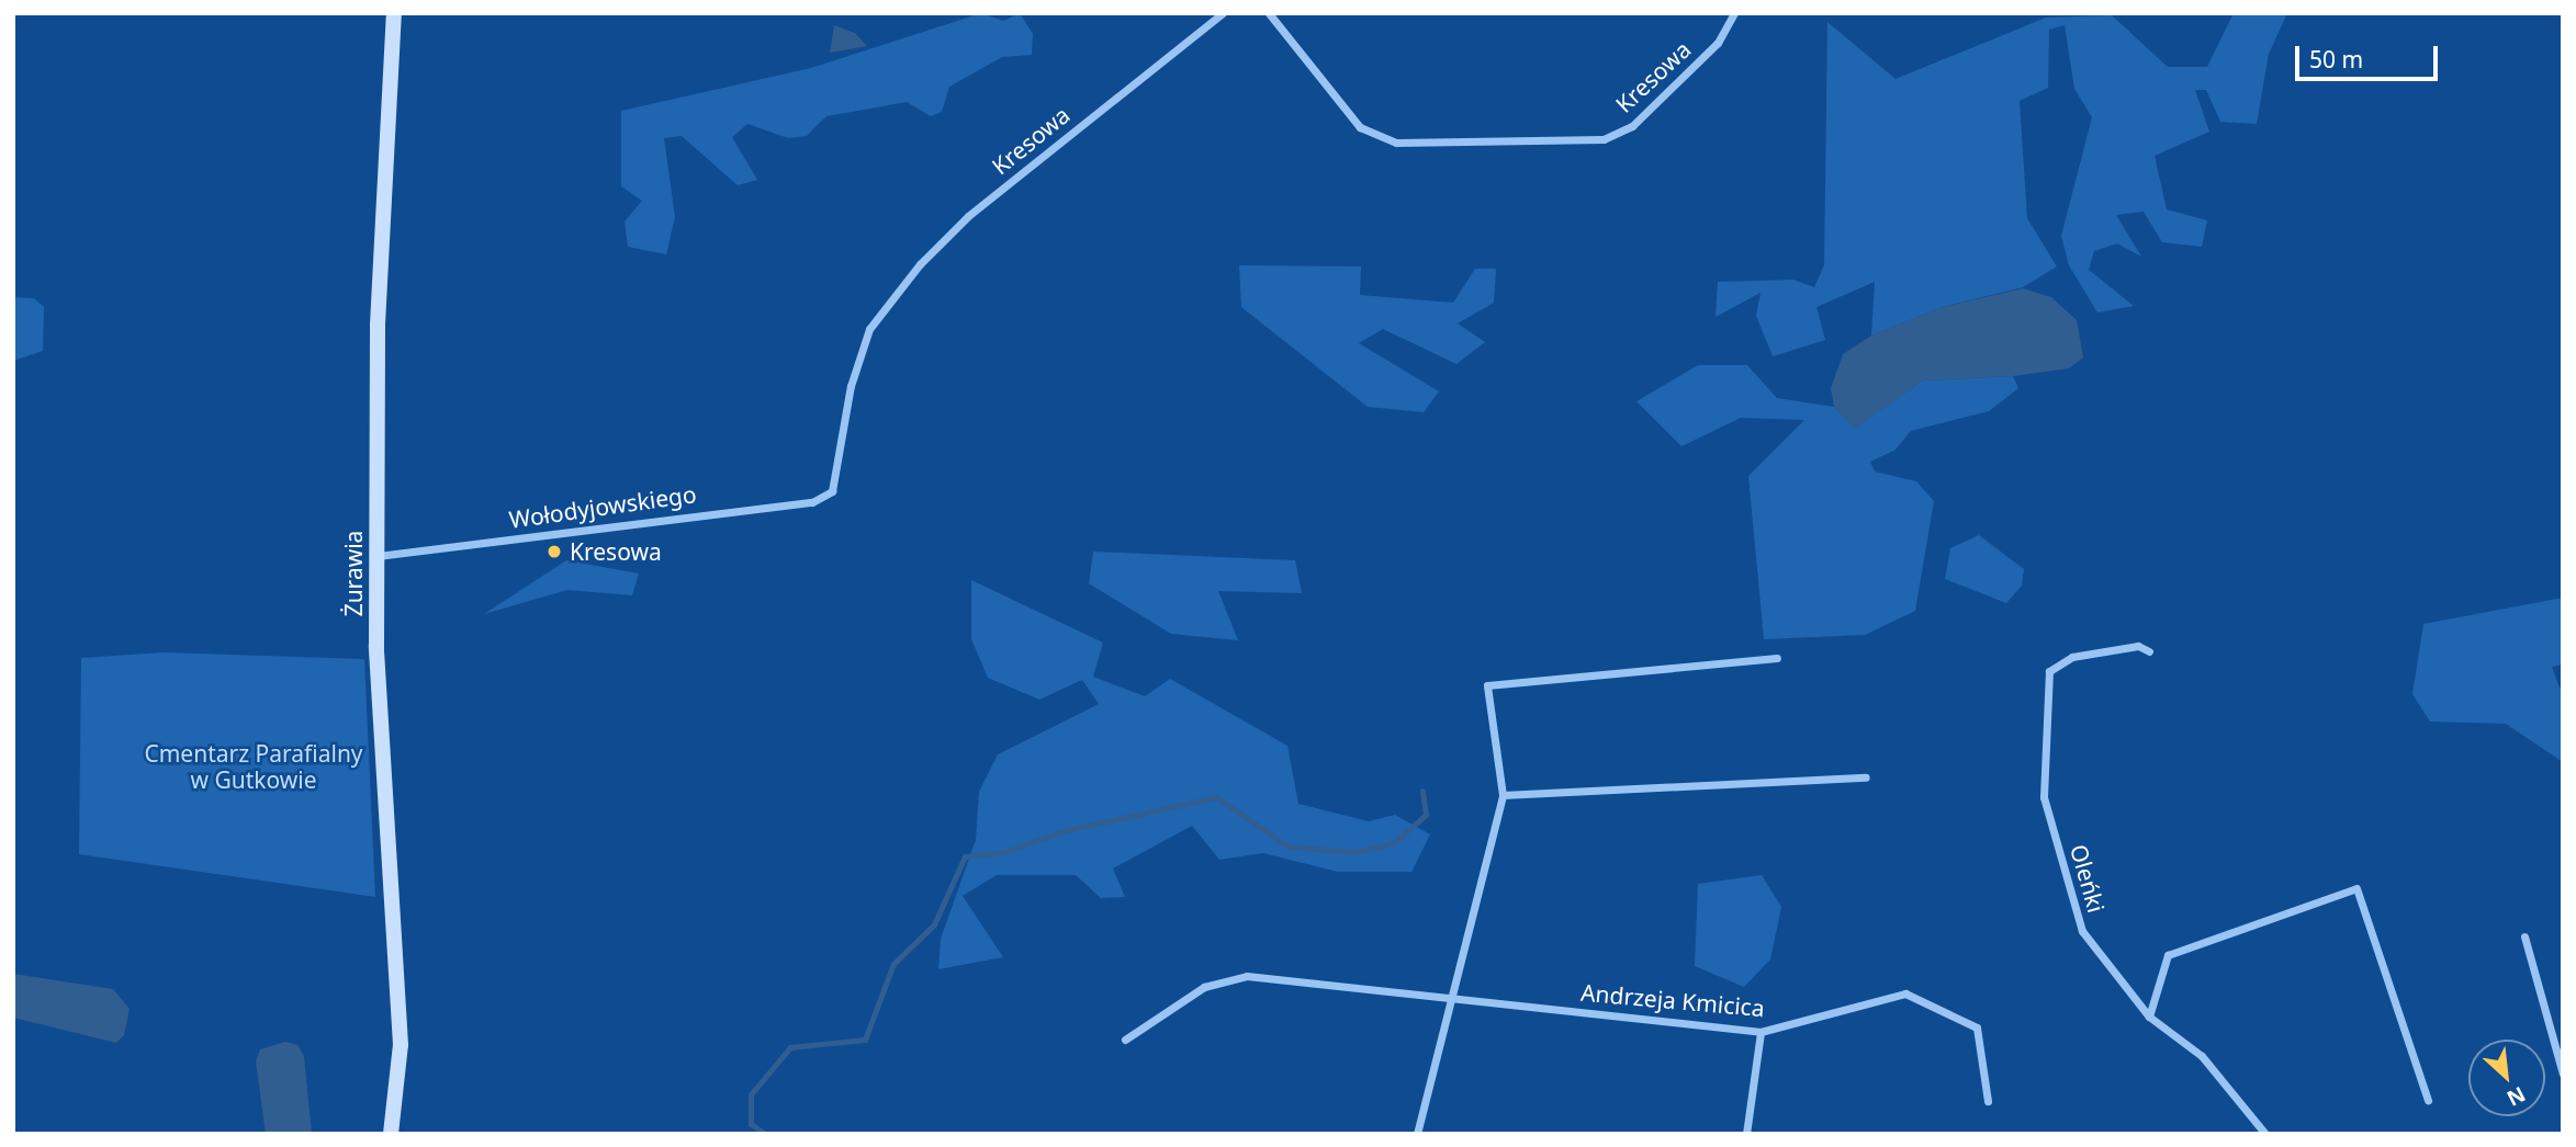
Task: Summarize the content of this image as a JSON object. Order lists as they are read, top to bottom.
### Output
{
  "streets": {
    "street": [
      "Kresowa",
      "Wołodyjowskiego",
      "Żurawia",
      "Oleńki",
      "Andrzeja Kmicica"
    ]
  },
  "crossings": [
    ["Kresowa", "Wołodyjowskiego"],
    ["Wołodyjowskiego", "Żurawia"]
  ],
  "parks": ["Cmentarz Parafialny w Gutkowie"],
  "places": ["Kresowa"],
  "scale_bar": "50 m",
  "north": "bottom right"
}
